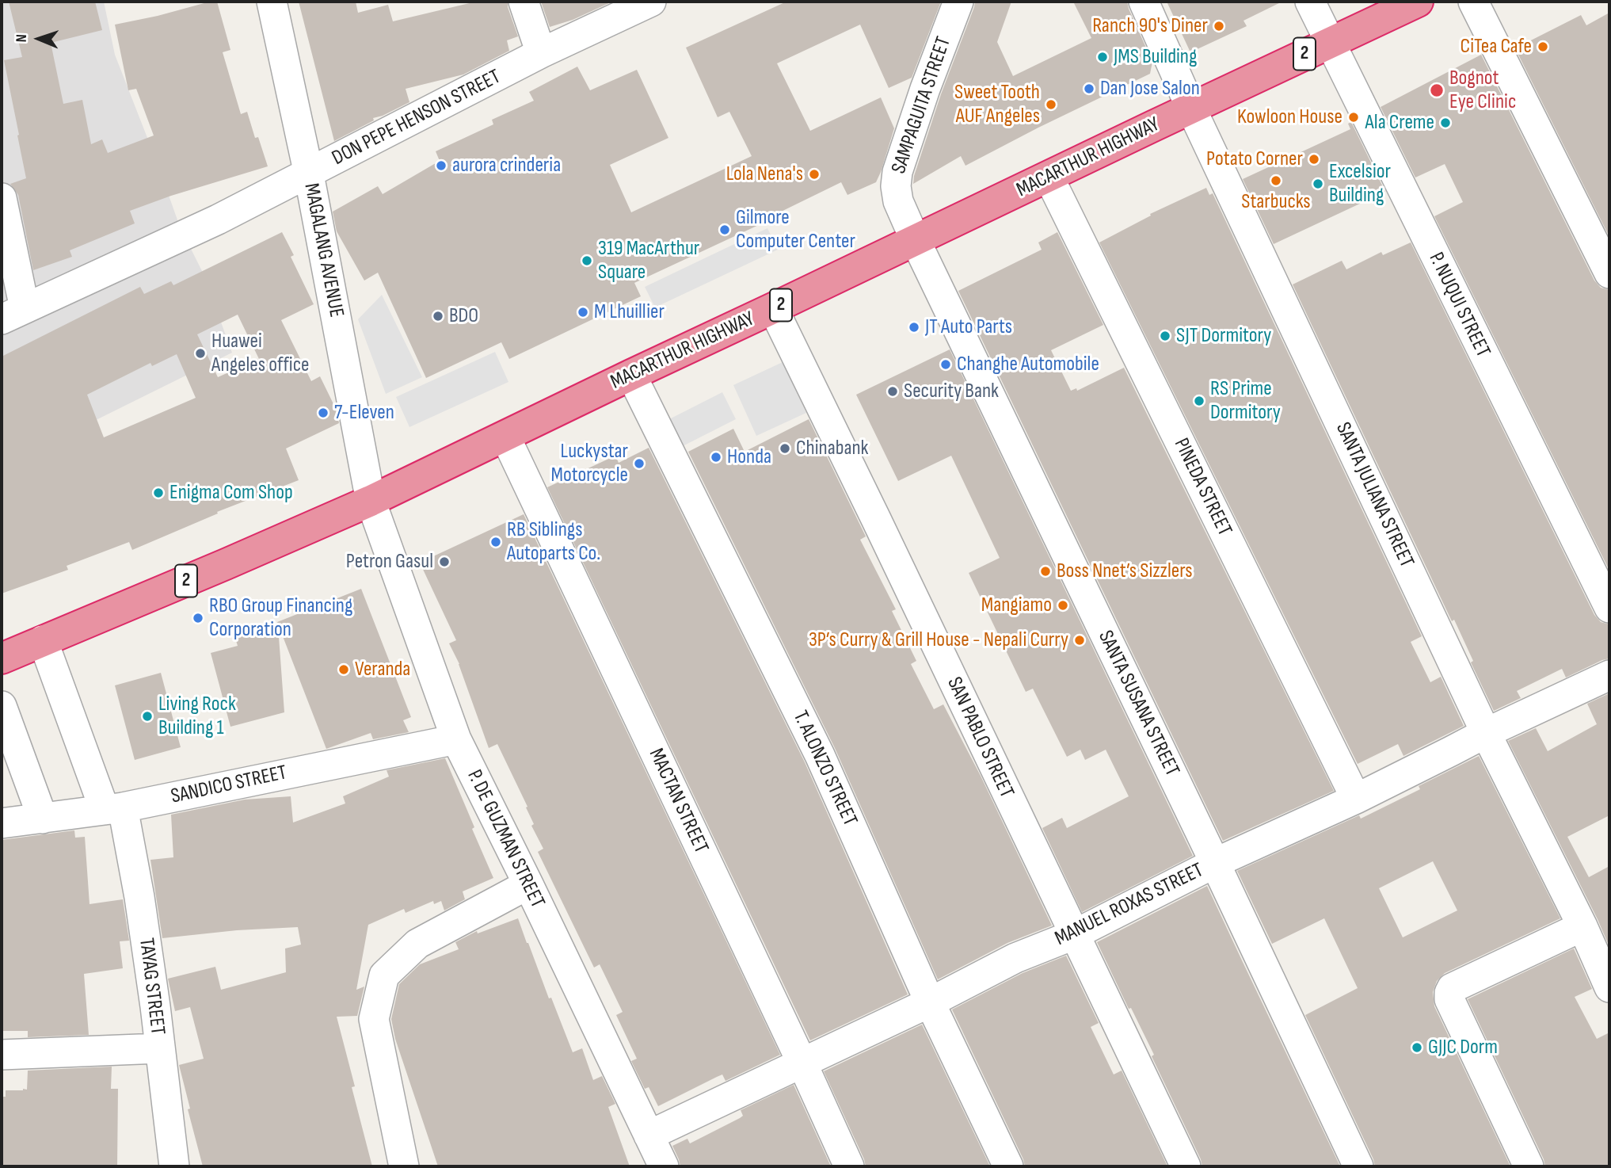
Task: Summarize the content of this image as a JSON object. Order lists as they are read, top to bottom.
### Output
{
  "streets": {
    "highway": ["2", "MACARTHUR HIGHWAY"],
    "street": [
      "SAMPAGUITA STREET",
      "DON PEPE HENSON STREET",
      "MAGALANG AVENUE",
      "P. NUQUI STREET",
      "PINEDA STREET",
      "SANTA JULIANA STREET",
      "SANTA SUSANA STREET",
      "SAN PABLO STREET",
      "T. ALONZO STREET",
      "SANDICO STREET",
      "MACTAN STREET",
      "P. DE GUZMAN STREET",
      "MANUEL ROXAS STREET",
      "TAYAG STREET"
    ]
  },
  "crossings": [
    ["SAMPAGUITA STREET", "MACARTHUR HIGHWAY"],
    ["SAMPAGUITA STREET", "SANTA SUSANA STREET"],
    ["DON PEPE HENSON STREET", "MAGALANG AVENUE"],
    ["MACARTHUR HIGHWAY", "MAGALANG AVENUE"],
    ["MACARTHUR HIGHWAY", "P. NUQUI STREET"],
    ["MACARTHUR HIGHWAY", "PINEDA STREET"],
    ["MACARTHUR HIGHWAY", "SANTA JULIANA STREET"],
    ["MACARTHUR HIGHWAY", "SANTA SUSANA STREET"],
    ["MACARTHUR HIGHWAY", "SAN PABLO STREET"],
    ["MACARTHUR HIGHWAY", "T. ALONZO STREET"],
    ["MACARTHUR HIGHWAY", "MACTAN STREET"],
    ["MACARTHUR HIGHWAY", "P. DE GUZMAN STREET"],
    ["MACARTHUR HIGHWAY", "TAYAG STREET"],
    ["MAGALANG AVENUE", "P. DE GUZMAN STREET"],
    ["PINEDA STREET", "MANUEL ROXAS STREET"],
    ["SANTA JULIANA STREET", "MANUEL ROXAS STREET"],
    ["SANTA SUSANA STREET", "MANUEL ROXAS STREET"],
    ["SAN PABLO STREET", "MANUEL ROXAS STREET"],
    ["T. ALONZO STREET", "MANUEL ROXAS STREET"],
    ["SANDICO STREET", "P. DE GUZMAN STREET"],
    ["SANDICO STREET", "TAYAG STREET"],
    ["MACTAN STREET", "MANUEL ROXAS STREET"],
    ["P. DE GUZMAN STREET", "MANUEL ROXAS STREET"]
  ],
  "places": [
    "Ranch 90's Diner",
    "CiTea Cafe",
    "JMS Building",
    "Dan Jose Salon",
    "Bognot Eye Clinic",
    "Sweet Tooth AUF Angeles",
    "Kowloon House",
    "Ala Creme",
    "Potato Corner",
    "aurora crinderia",
    "Lola Nena's",
    "Starbucks",
    "Excelsior Building",
    "Gilmore Computer Center",
    "319 MacArthur Square",
    "M Lhuillier",
    "BDO",
    "JT Auto Parts",
    "SJT Dormitory",
    "Huawei Angeles office",
    "Changhe Automobile",
    "Security Bank",
    "RS Prime Dormitory",
    "7-Eleven",
    "Chinabank",
    "Honda",
    "Luckystar Motorcycle",
    "Enigma Com Shop",
    "RB Siblings Autoparts Co.",
    "Petron Gasul",
    "Boss Nnet’s Sizzlers",
    "Mangiamo",
    "RBO Group Financing Corporation",
    "3P’s Curry & Grill House - Nepali Curry",
    "Veranda",
    "Living Rock Building 1",
    "GJJC Dorm"
  ],
  "north": "left"
}
